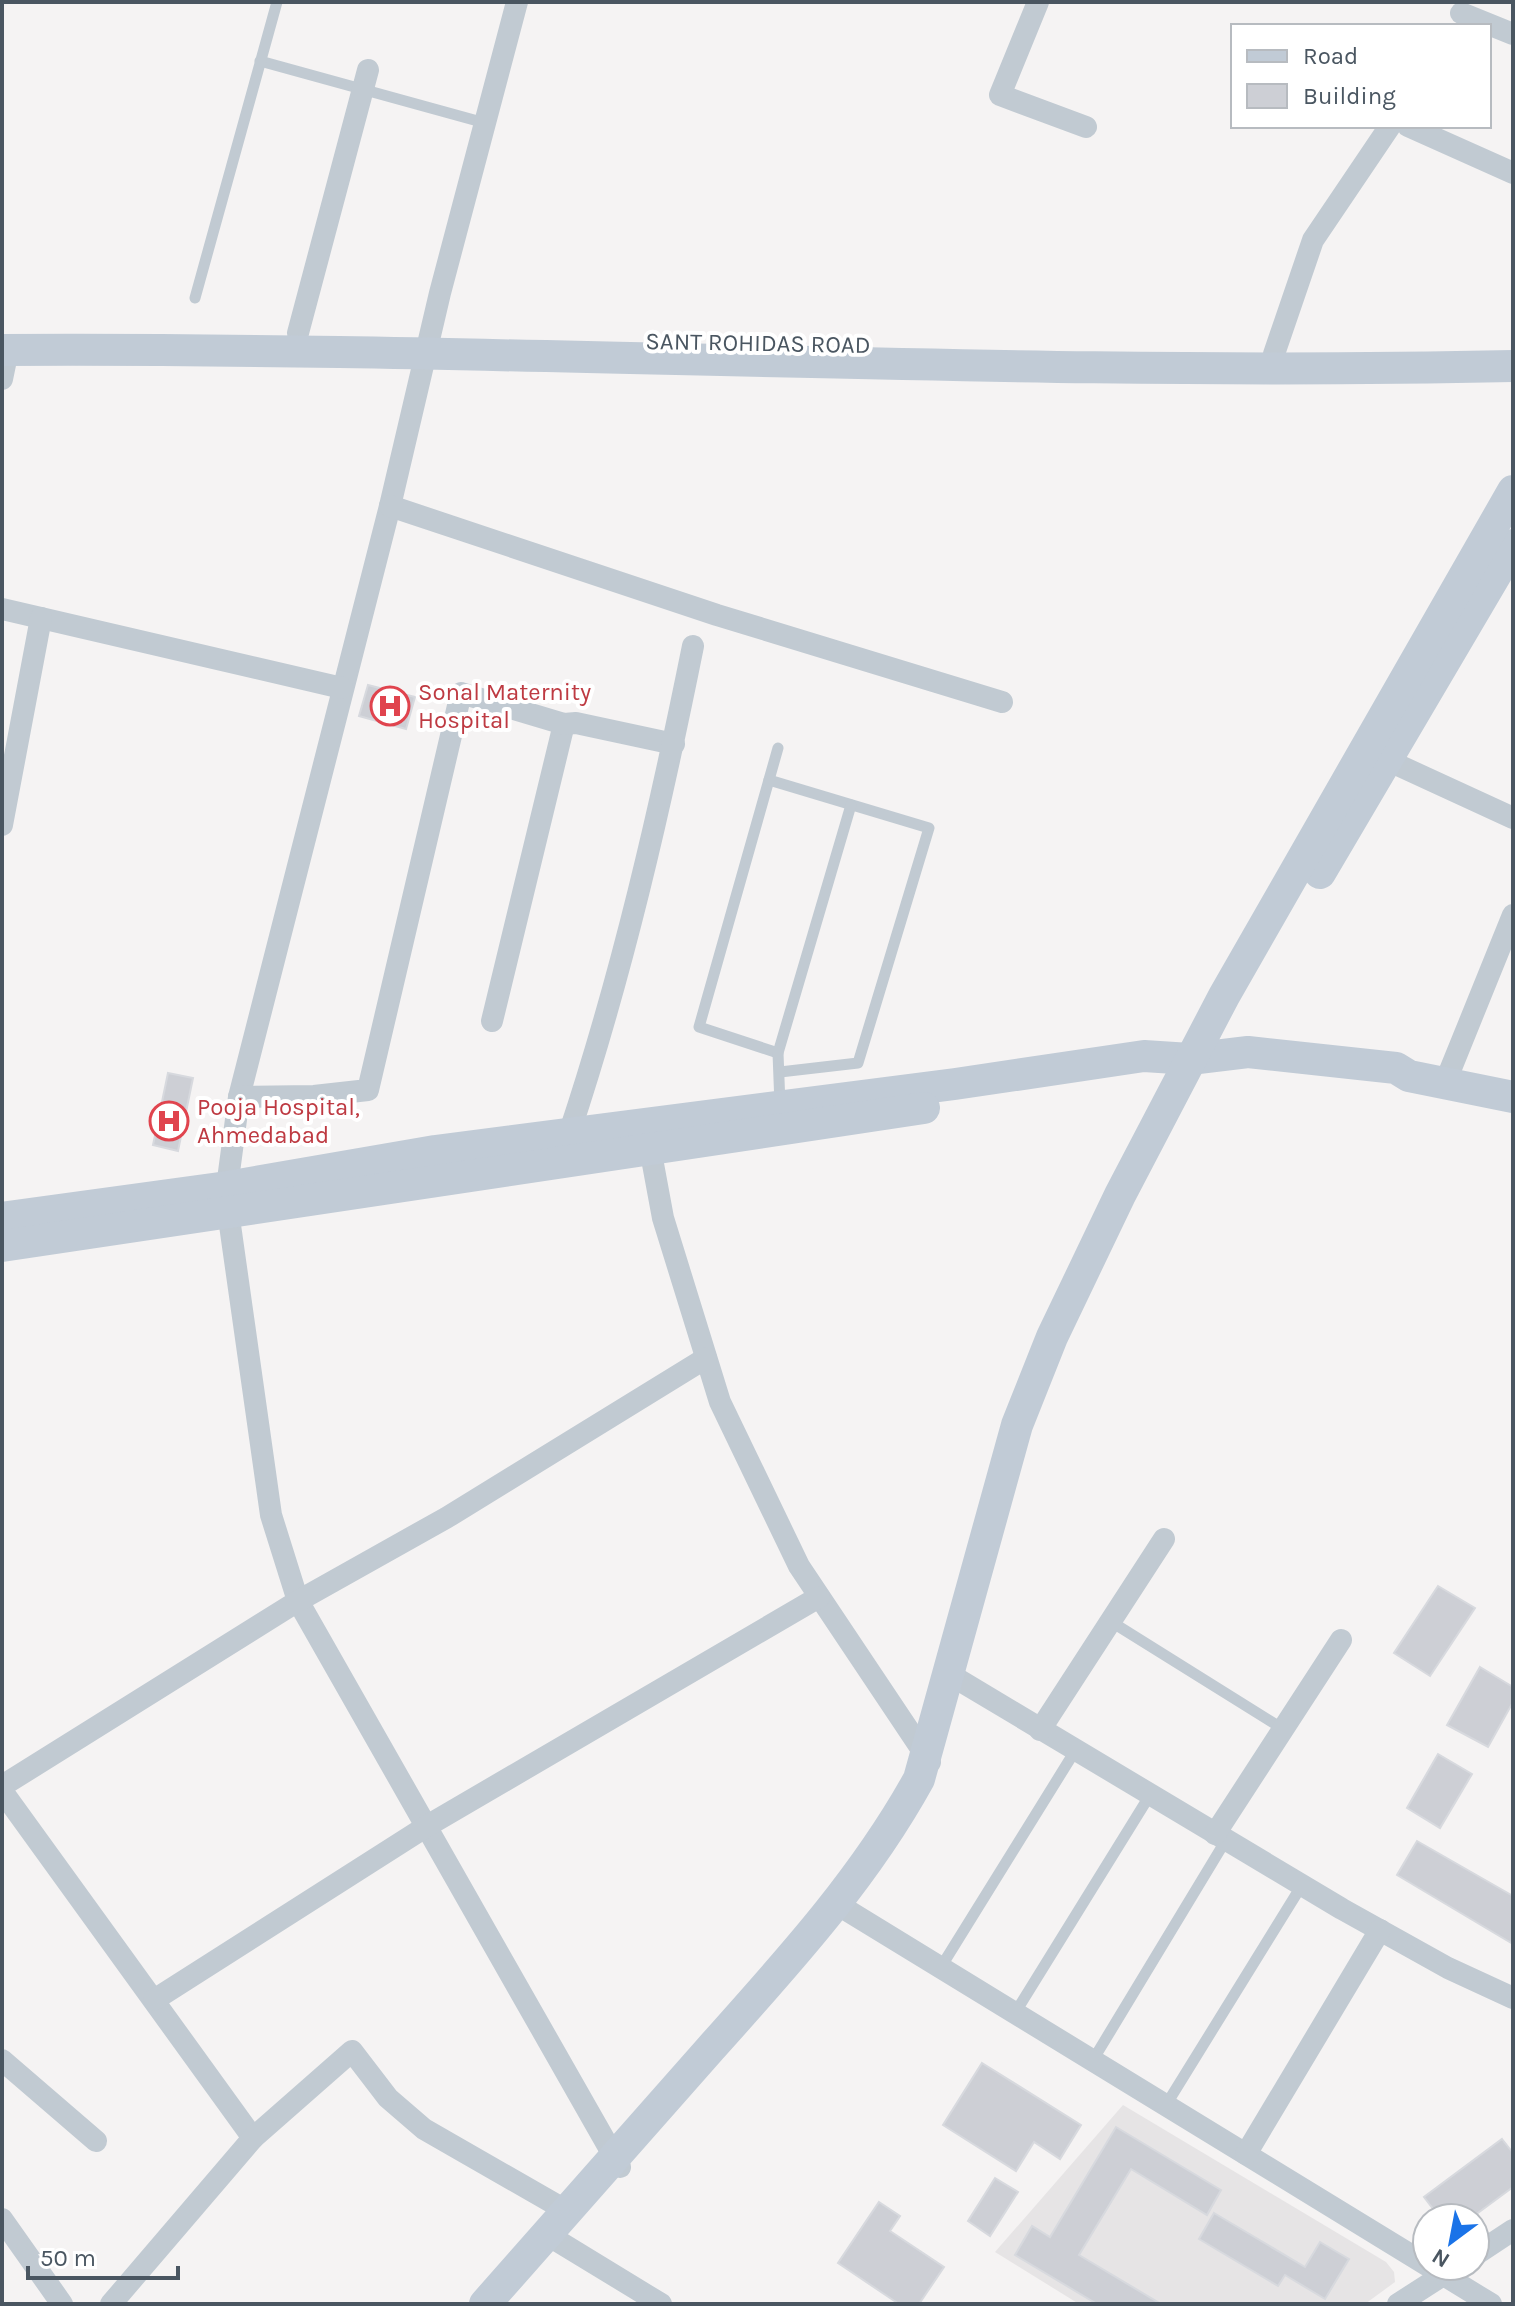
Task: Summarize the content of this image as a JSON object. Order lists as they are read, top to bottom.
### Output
{
  "streets": {
    "street": ["SANT ROHIDAS ROAD"]
  },
  "places": {
    "hospital": ["Sonal Maternity Hospital", "Pooja Hospital, Ahmedabad"]
  },
  "legend": ["Road", "Building"],
  "scale_bar": "50 m",
  "north": "bottom left"
}
